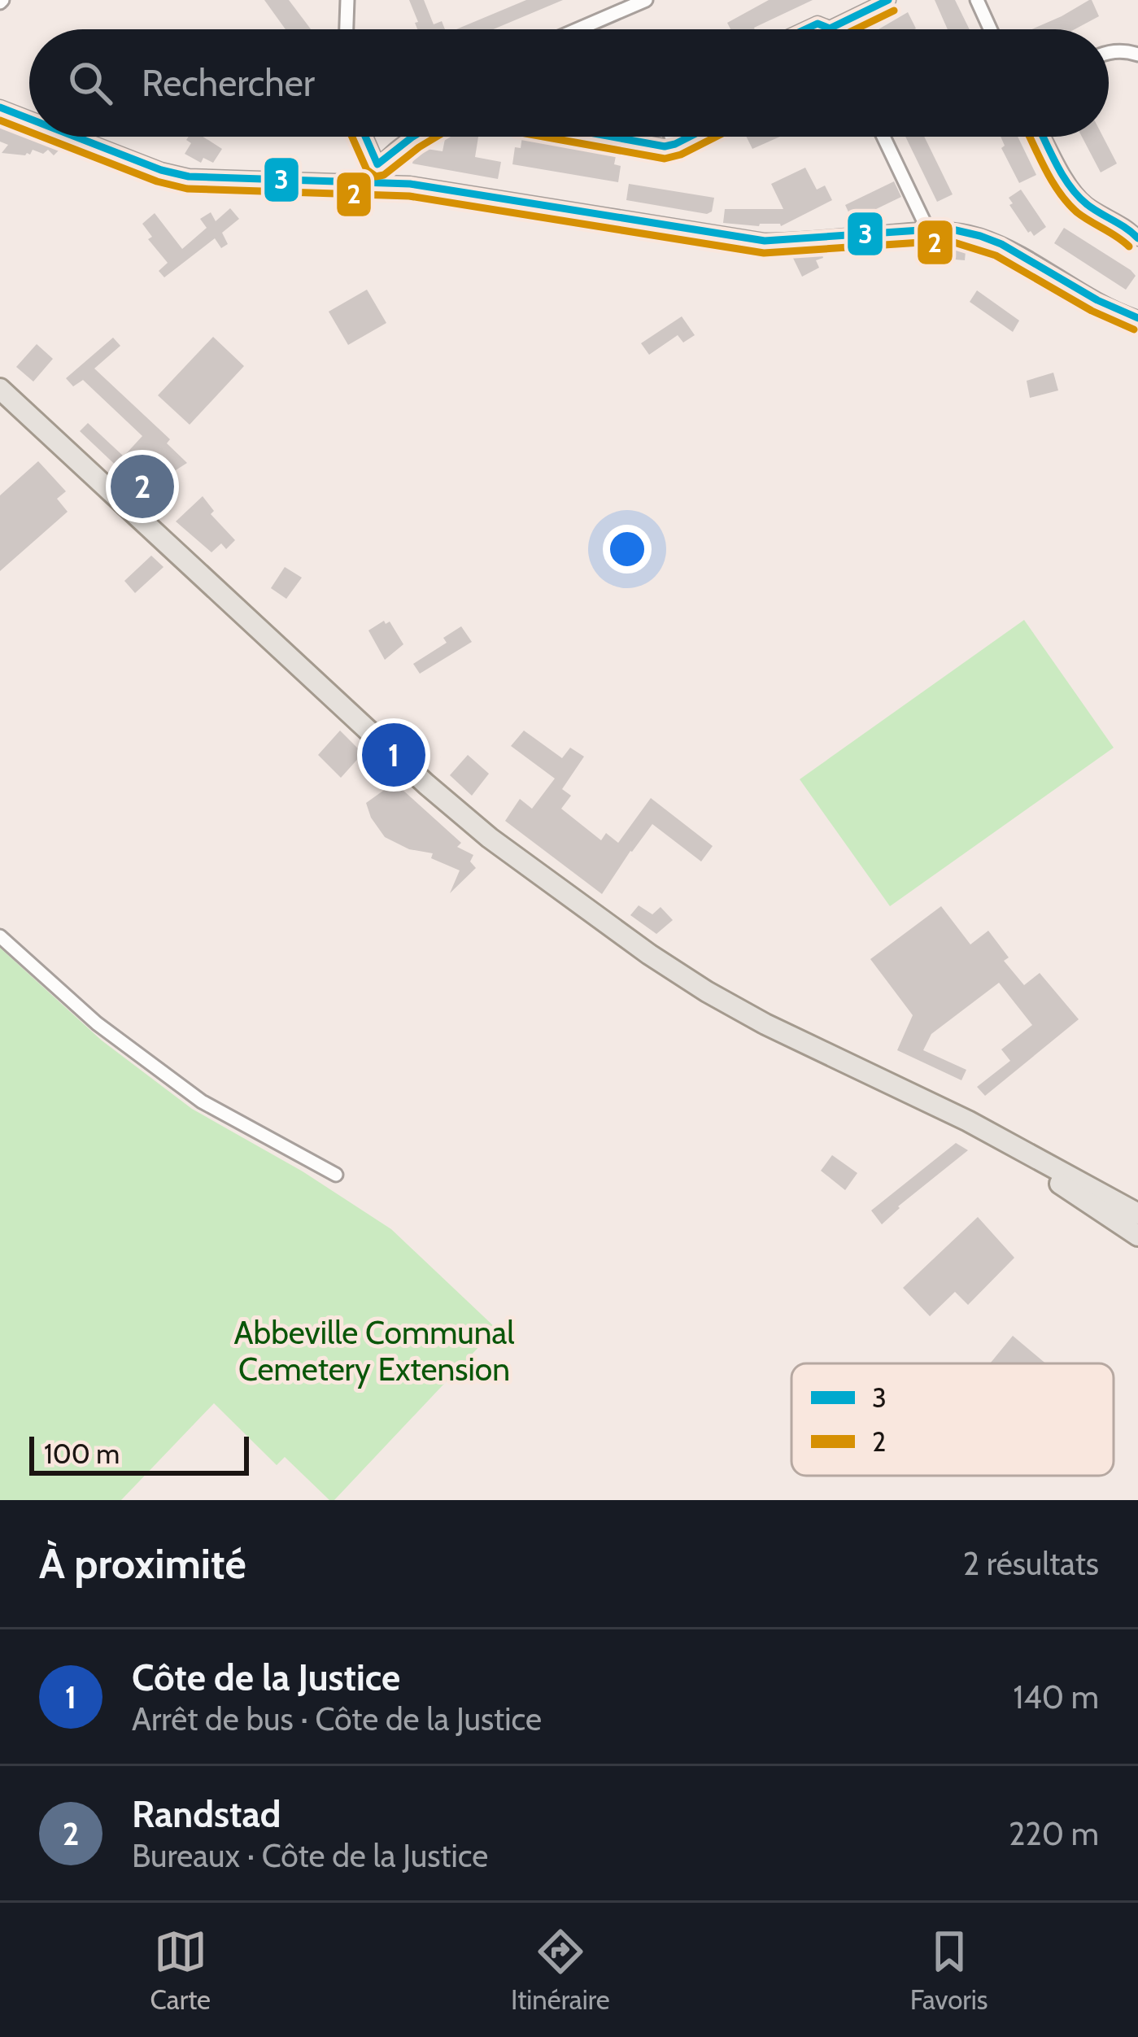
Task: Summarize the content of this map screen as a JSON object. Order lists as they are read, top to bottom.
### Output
{
  "parks": ["Abbeville Communal Cemetery Extension"],
  "lines": ["transit line 3", "transit line 2"],
  "legend": ["3", "2"],
  "scale_bar": "100 m",
  "page": {
    "search": "Rechercher",
    "pins": ["2", "1"],
    "scale": "100 m",
    "heading": ["À proximité", "2 résultats"],
    "list": [
      {
        "mark": "1",
        "name": "Côte de la Justice",
        "note": "Arrêt de bus · Côte de la Justice",
        "value": "140 m"
      },
      {
        "mark": "2",
        "name": "Randstad",
        "note": "Bureaux · Côte de la Justice",
        "value": "220 m"
      }
    ],
    "nav": ["Carte", "Itinéraire", "Favoris"]
  }
}
